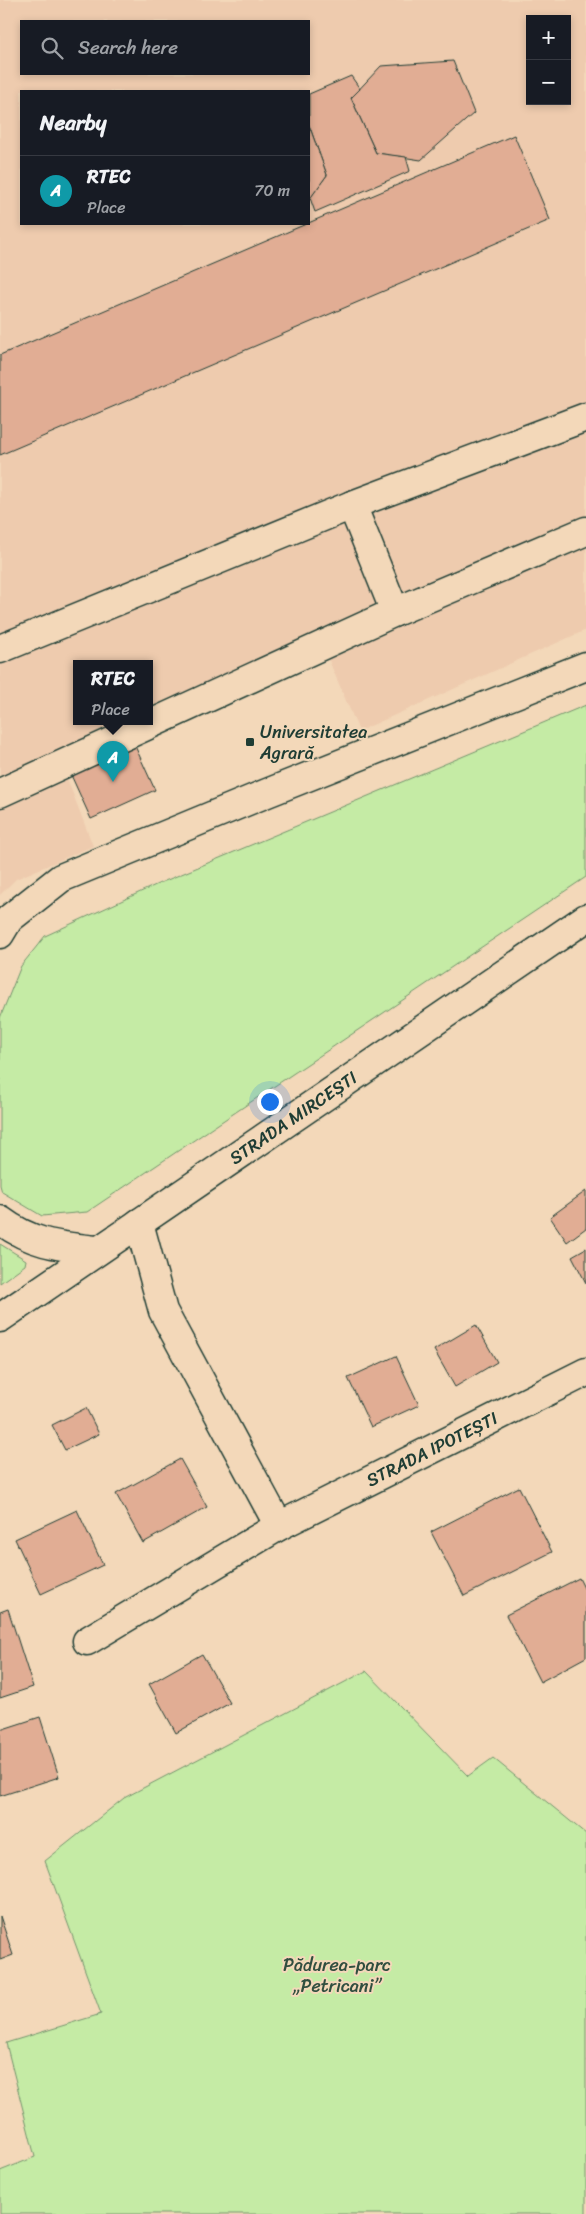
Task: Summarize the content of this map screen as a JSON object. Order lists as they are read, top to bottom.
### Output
{
  "streets": {
    "street": ["STRADA MIRCEȘTI", "STRADA IPOTEȘTI"]
  },
  "parks": ["Pădurea-parc „Petricani”"],
  "places": {
    "transit": ["Universitatea Agrară"]
  },
  "page": {
    "map_buttons": ["+", "−"],
    "search": "Search here",
    "heading": "Nearby",
    "list": [
      {
        "mark": "A",
        "name": "RTEC",
        "note": "Place",
        "value": "70 m"
      }
    ],
    "popup": ["RTEC", "Place"],
    "pins": "A"
  }
}
